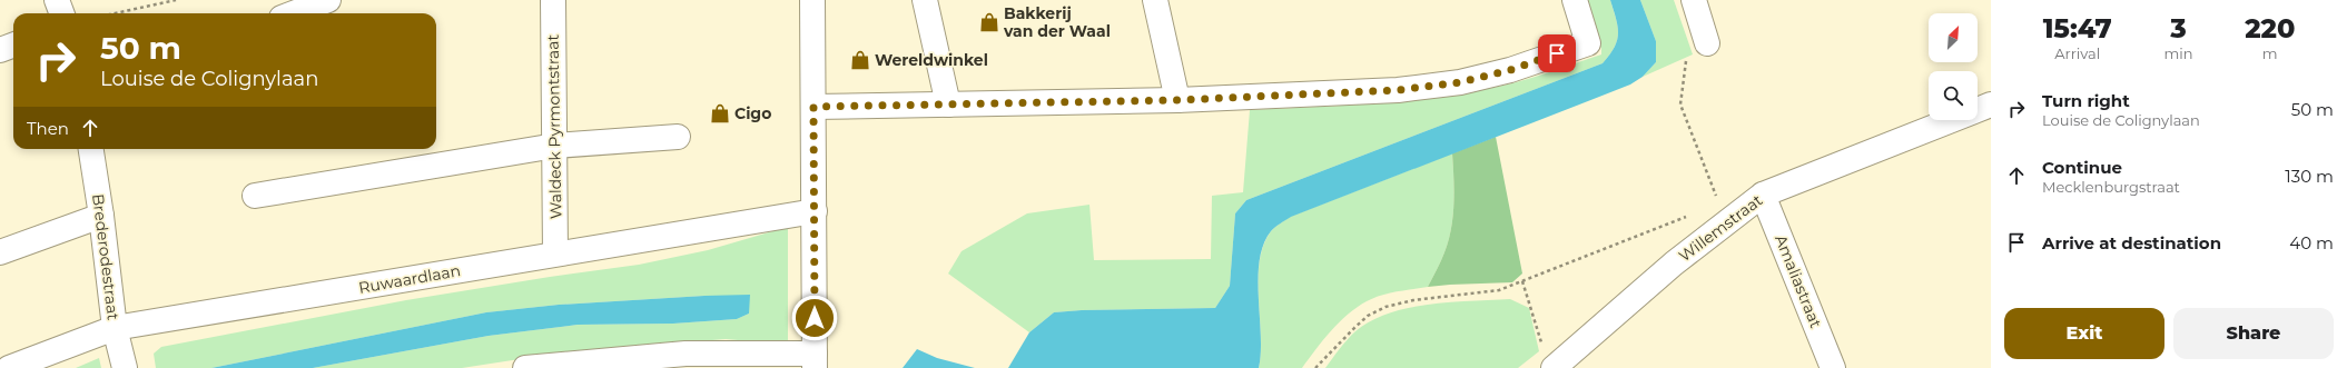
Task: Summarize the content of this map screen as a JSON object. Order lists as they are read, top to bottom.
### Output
{
  "streets": {
    "street": [
      "Waldeck Pyrmontstraat",
      "Willemstraat",
      "Brederodestraat",
      "Ruwaardlaan",
      "Amaliastraat"
    ]
  },
  "crossings": [
    ["Waldeck Pyrmontstraat", "Ruwaardlaan"],
    ["Willemstraat", "Amaliastraat"],
    ["Brederodestraat", "Ruwaardlaan"]
  ],
  "places": {
    "shop": ["Bakkerij van der Waal", "Wereldwinkel", "Cigo"]
  },
  "north": "top right",
  "page": {
    "eta": [
      "15:47",
      "Arrival",
      "3",
      "min",
      "220",
      "m"
    ],
    "turn": ["50 m", "Louise de Colignylaan"],
    "list": [
      {
        "name": "Turn right",
        "note": "Louise de Colignylaan",
        "value": "50 m"
      },
      {
        "name": "Continue",
        "note": "Mecklenburgstraat",
        "value": "130 m"
      },
      {
        "name": "Arrive at destination",
        "value": "40 m"
      }
    ],
    "then": "Then",
    "buttons": ["Exit", "Share"]
  }
}
